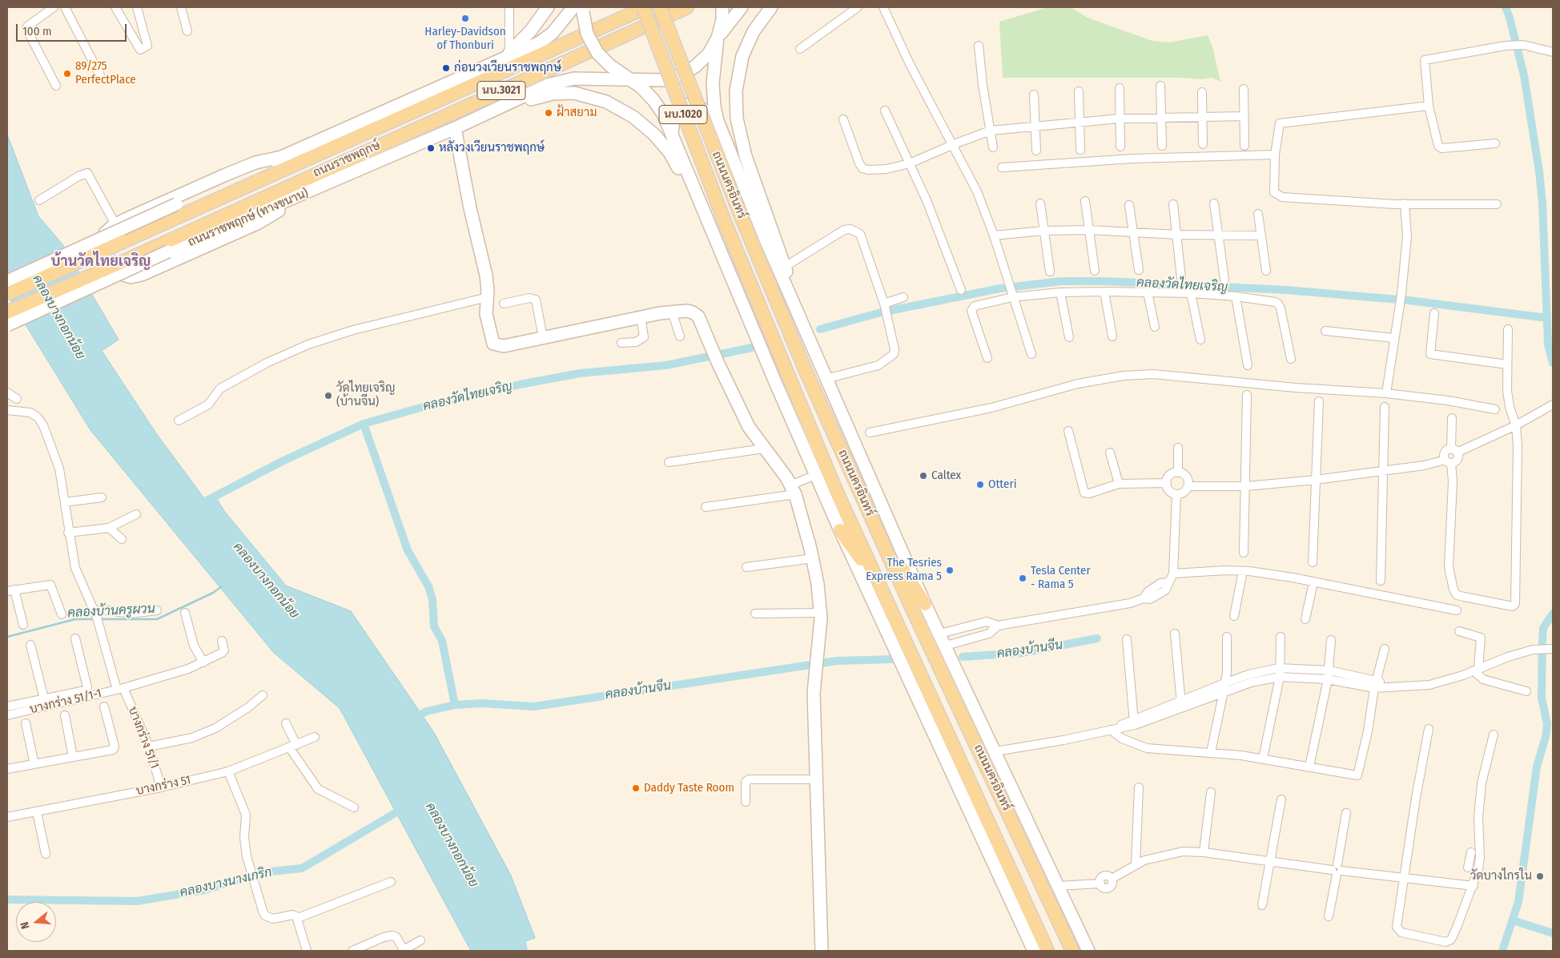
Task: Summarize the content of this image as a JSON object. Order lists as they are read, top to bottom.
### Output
{
  "streets": {
    "main road": [
      "นบ.3021",
      "นบ.1020",
      "ถนนราชพฤกษ์",
      "ถนนนครอินทร์",
      "ถนนราชพฤกษ์ (ทางขนาน)"
    ],
    "street": ["บางกร่าง 51/1-1", "บางกร่าง 51/1", "บางกร่าง 51"]
  },
  "crossings": [
    ["นบ.1020", "ถนนราชพฤกษ์ (ทางขนาน)"],
    ["ถนนนครอินทร์", "ถนนราชพฤกษ์ (ทางขนาน)"],
    ["บางกร่าง 51/1-1", "บางกร่าง 51/1"],
    ["บางกร่าง 51/1", "บางกร่าง 51"]
  ],
  "districts": ["บ้านวัดไทยเจริญ"],
  "water": [
    "คลองวัดไทยเจริญ",
    "คลองบางกอกน้อย",
    "คลองบ้านครูผวน",
    "คลองบ้านจีน",
    "คลองบางนางเกริก"
  ],
  "places": [
    "Harley-Davidson of Thonburi",
    "ก่อนวงเวียนราชพฤกษ์",
    "89/275 PerfectPlace",
    "ฝ้าสยาม",
    "หลังวงเวียนราชพฤกษ์",
    "วัดไทยเจริญ (บ้านจีน)",
    "Caltex",
    "Otteri",
    "The Tesries Express Rama 5",
    "Tesla Center - Rama 5",
    "Daddy Taste Room",
    "วัดบางไกรใน"
  ],
  "scale_bar": "100 m",
  "north": "left"
}
